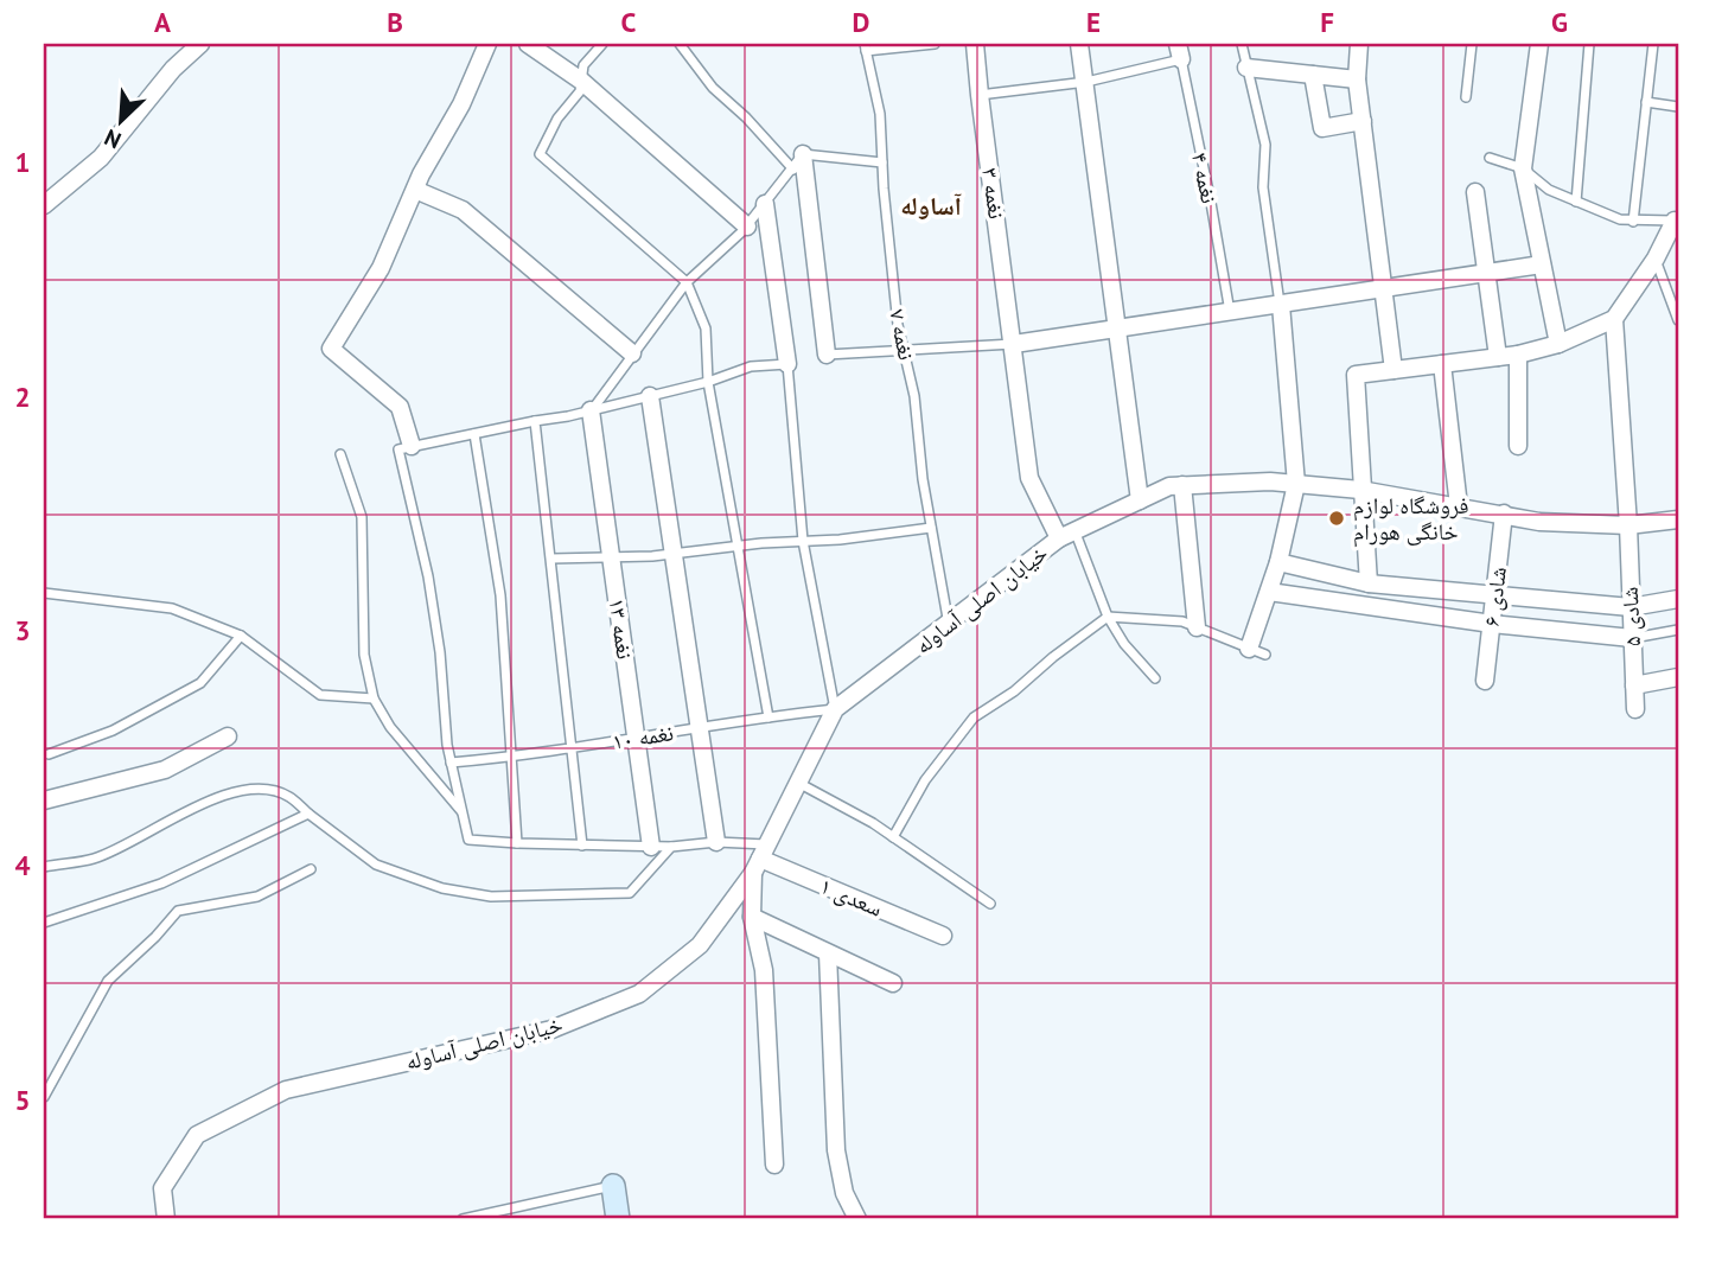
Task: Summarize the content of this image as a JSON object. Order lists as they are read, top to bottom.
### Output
{
  "streets": {
    "street": [
      "نغمه ۳",
      "شادی ۶",
      "خیابان اصلی آساوله",
      "شادی ۵",
      "نغمه ۱۳",
      "سعدی ۱"
    ],
    "lane": ["نغمه ۴", "نغمه ۷", "نغمه ۱۰"]
  },
  "crossings": [
    ["نغمه ۳", "خیابان اصلی آساوله"],
    ["نغمه ۷", "خیابان اصلی آساوله"],
    ["شادی ۶", "خیابان اصلی آساوله"],
    ["خیابان اصلی آساوله", "شادی ۵"],
    ["خیابان اصلی آساوله", "نغمه ۱۰"],
    ["خیابان اصلی آساوله", "سعدی ۱"],
    ["نغمه ۱۳", "نغمه ۱۰"]
  ],
  "districts": ["آساوله"],
  "places": ["فروشگاه لوازم خانگی هورام"],
  "north": "bottom left",
  "grid": {
    "columns": [
      "A",
      "B",
      "C",
      "D",
      "E",
      "F",
      "G"
    ],
    "rows": [
      "1",
      "2",
      "3",
      "4",
      "5"
    ]
  }
}
